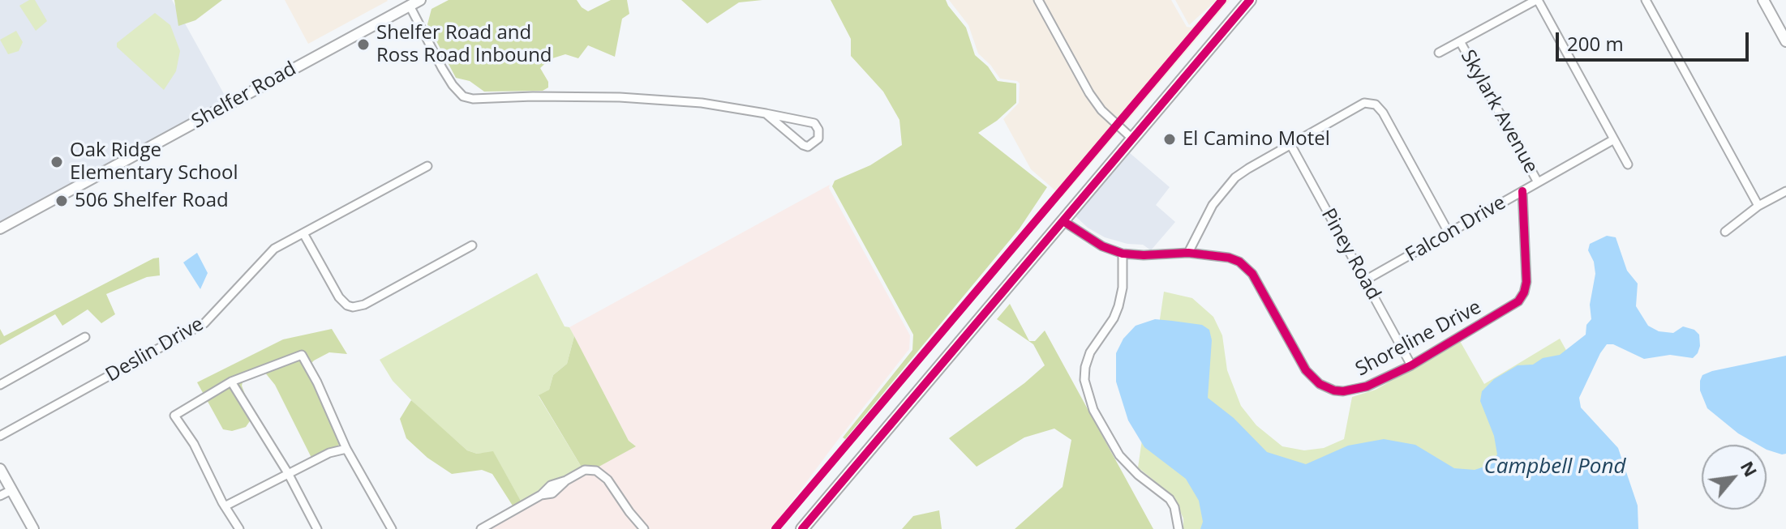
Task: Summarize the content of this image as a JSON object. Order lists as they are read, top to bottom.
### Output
{
  "streets": {
    "street": [
      "Shelfer Road",
      "Skylark Avenue",
      "Falcon Drive",
      "Piney Road",
      "Shoreline Drive",
      "Deslin Drive"
    ]
  },
  "crossings": [
    ["Skylark Avenue", "Falcon Drive"],
    ["Falcon Drive", "Piney Road"],
    ["Falcon Drive", "Shoreline Drive"],
    ["Piney Road", "Shoreline Drive"]
  ],
  "water": ["Campbell Pond"],
  "places": [
    "Shelfer Road and Ross Road Inbound",
    "El Camino Motel",
    "Oak Ridge Elementary School",
    "506 Shelfer Road"
  ],
  "scale_bar": "200 m",
  "north": "top right"
}
